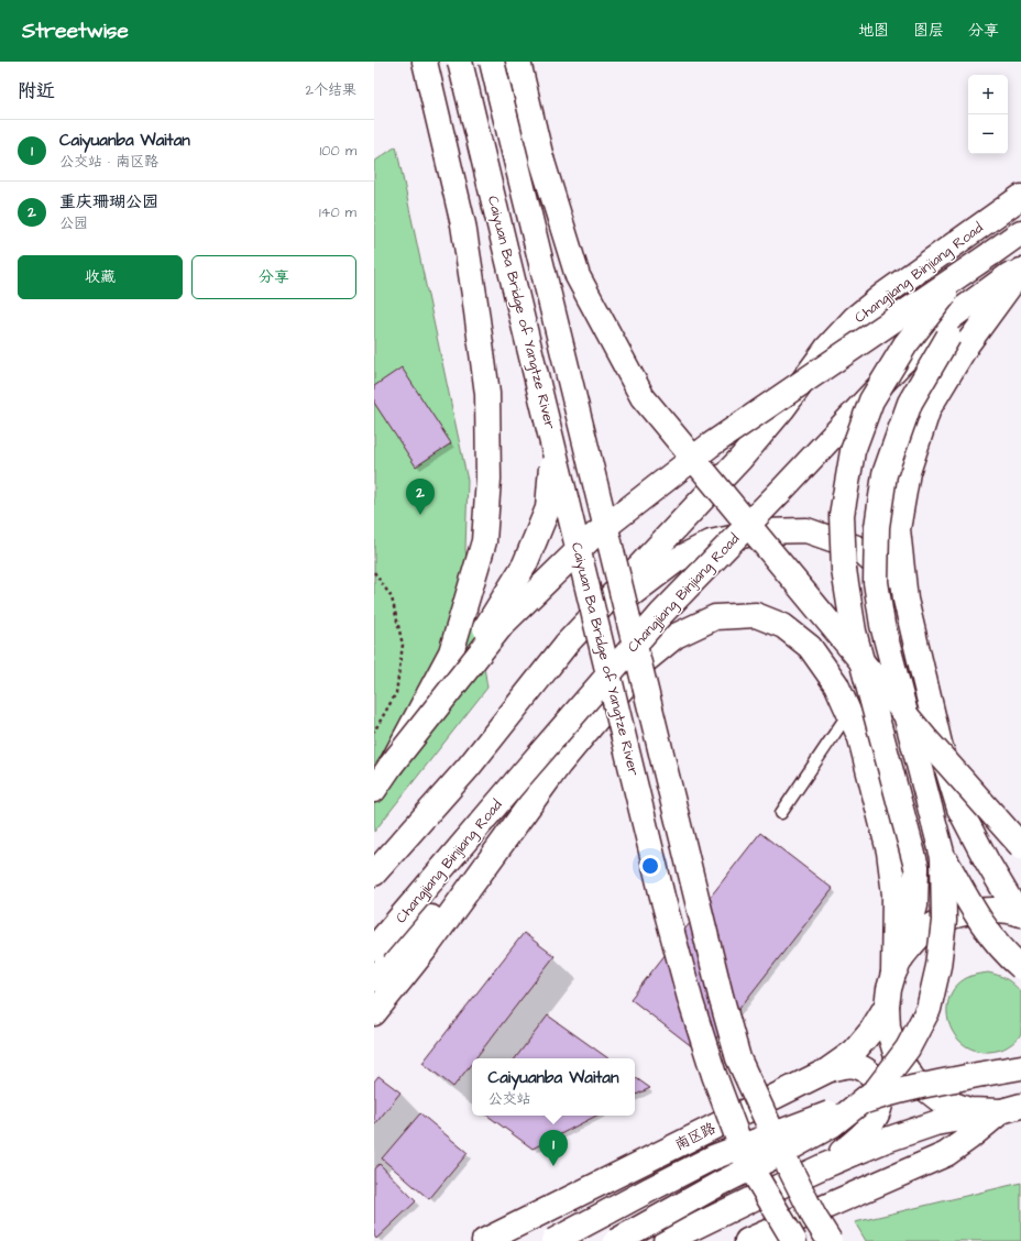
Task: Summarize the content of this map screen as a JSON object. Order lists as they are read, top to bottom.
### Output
{
  "streets": {
    "main road": ["Changjiang Binjiang Road", "Caiyuan Ba Bridge of Yangtze River", "南区路"]
  },
  "page": {
    "header": "Streetwise",
    "nav": ["地图", "图层", "分享"],
    "heading": ["附近", "2个结果"],
    "map_buttons": ["+", "−"],
    "list": [
      {
        "mark": "1",
        "name": "Caiyuanba Waitan",
        "note": "公交站 · 南区路",
        "value": "100 m"
      },
      {
        "mark": "2",
        "name": "重庆珊瑚公园",
        "note": "公园",
        "value": "140 m"
      }
    ],
    "buttons": ["收藏", "分享"],
    "pins": ["2", "1"],
    "popup": ["Caiyuanba Waitan", "公交站"]
  }
}
